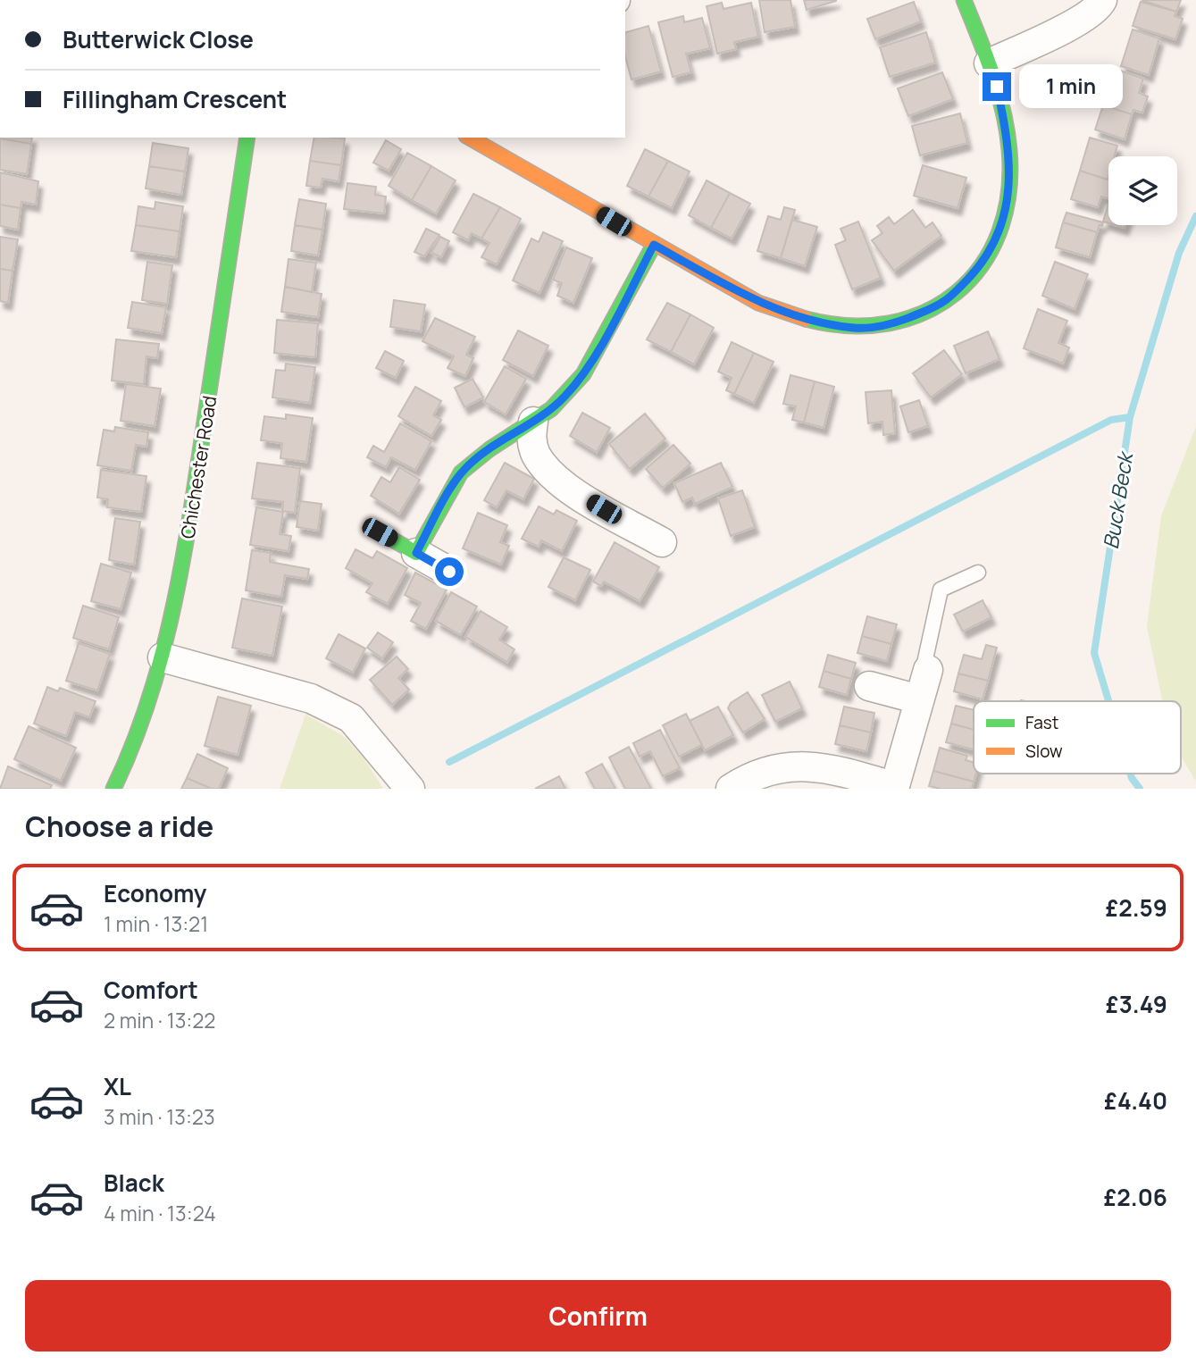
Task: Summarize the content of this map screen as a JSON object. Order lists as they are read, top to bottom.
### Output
{
  "streets": {
    "street": ["Chichester Road"]
  },
  "water": ["Buck Beck"],
  "legend": ["Fast", "Slow"],
  "page": {
    "banner": ["Butterwick Close", "Fillingham Crescent"],
    "bubble": "1 min",
    "heading": "Choose a ride",
    "list": [
      {
        "name": "Economy",
        "note": "1 min · 13:21",
        "value": "£2.59"
      },
      {
        "name": "Comfort",
        "note": "2 min · 13:22",
        "value": "£3.49"
      },
      {
        "name": "XL",
        "note": "3 min · 13:23",
        "value": "£4.40"
      },
      {
        "name": "Black",
        "note": "4 min · 13:24",
        "value": "£2.06"
      }
    ],
    "buttons": "Confirm"
  }
}
